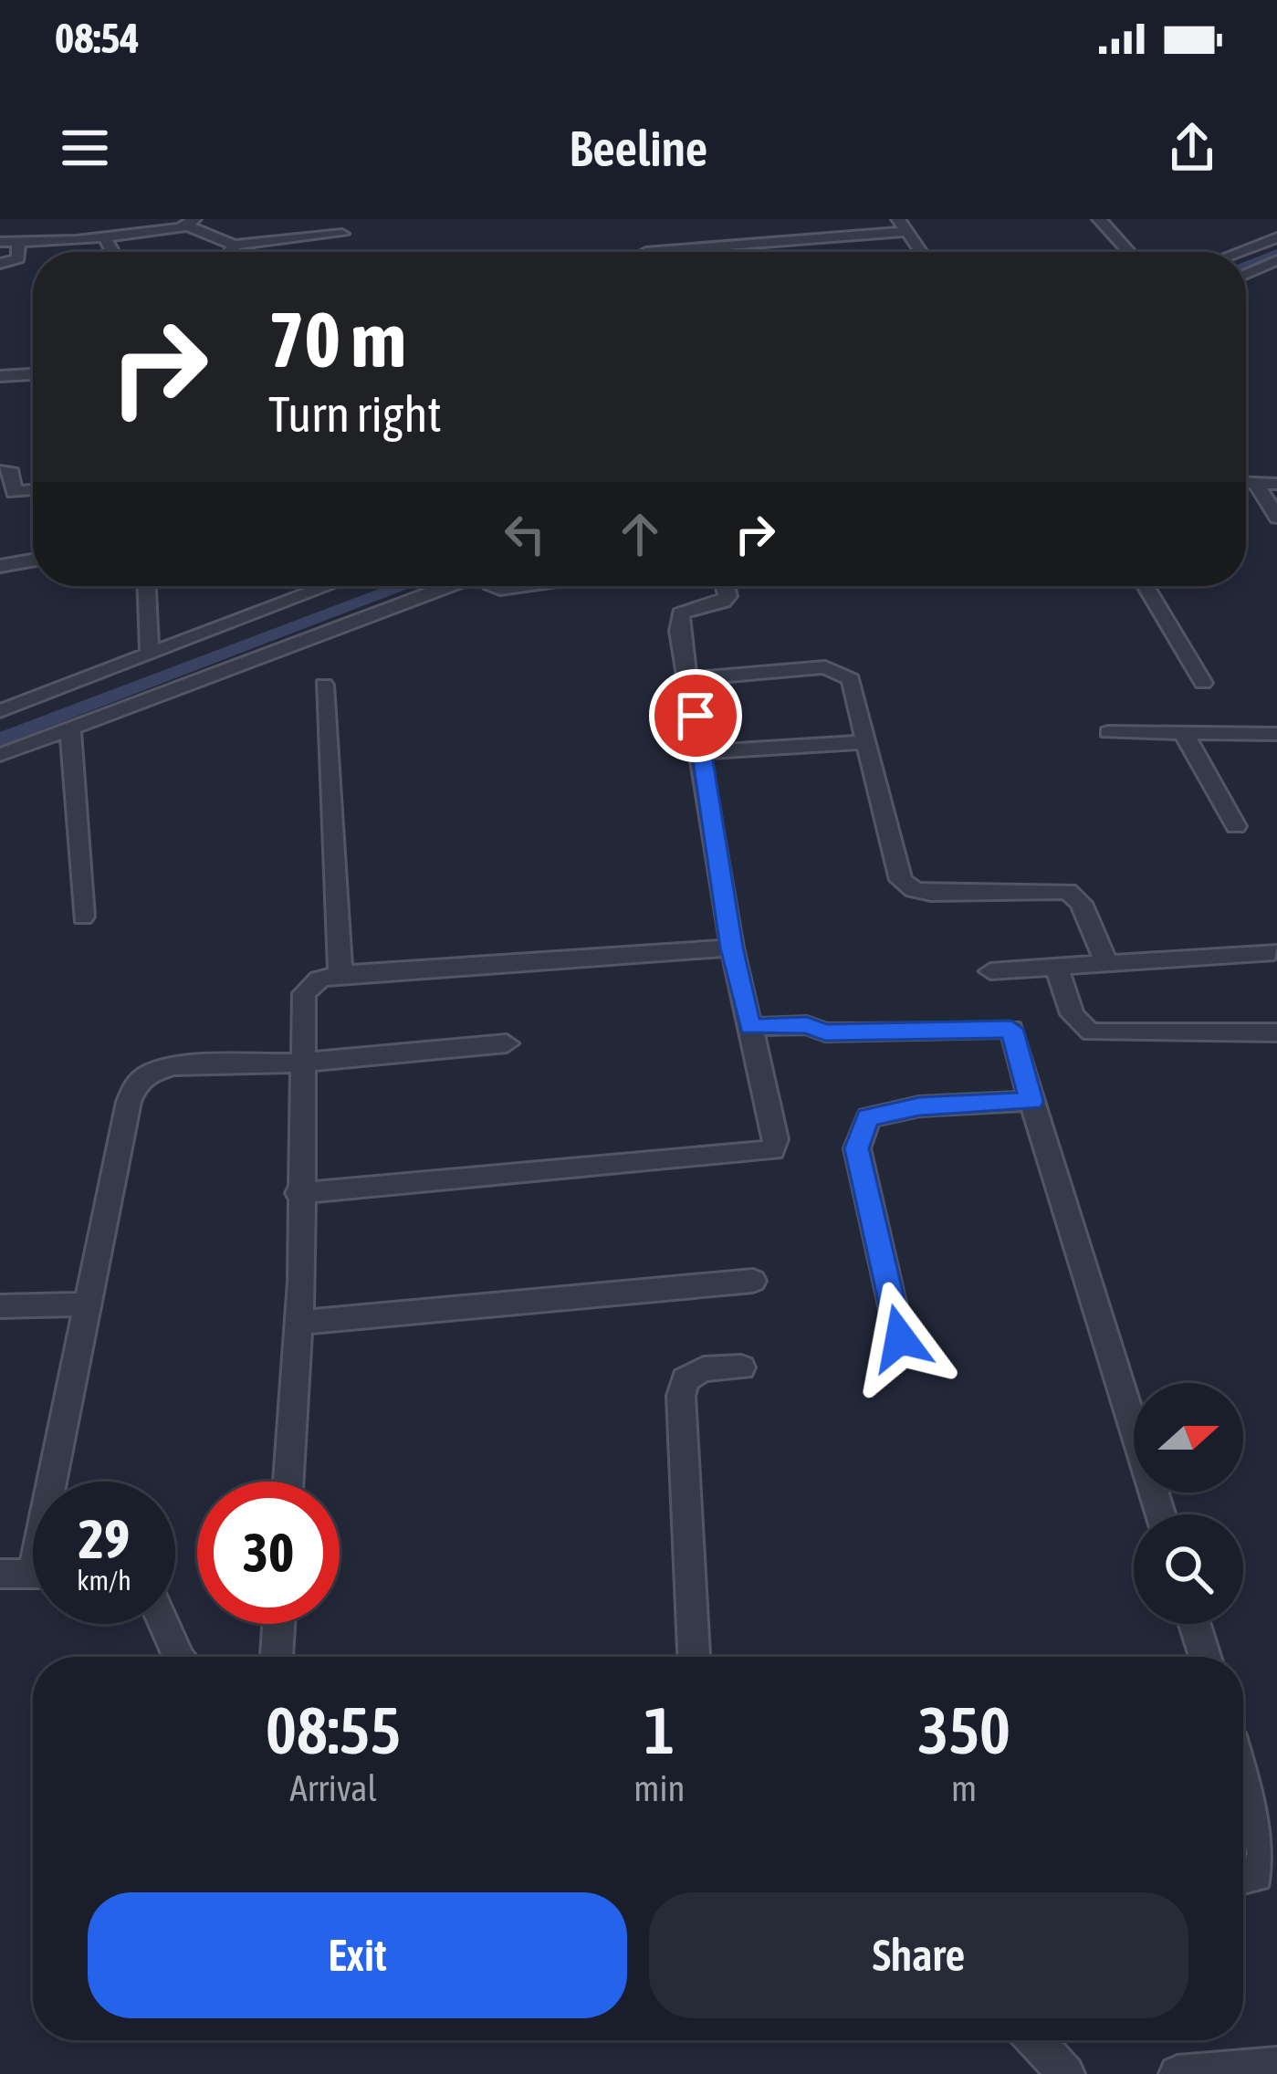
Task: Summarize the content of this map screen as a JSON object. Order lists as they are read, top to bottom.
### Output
{
  "north": "right",
  "page": {
    "status": "08:54",
    "header": "Beeline",
    "turn": ["70 m", "Turn right"],
    "speed": "29 km/h",
    "limit": "30",
    "eta": [
      "08:55",
      "Arrival",
      "1",
      "min",
      "350",
      "m"
    ],
    "buttons": ["Exit", "Share"]
  }
}
